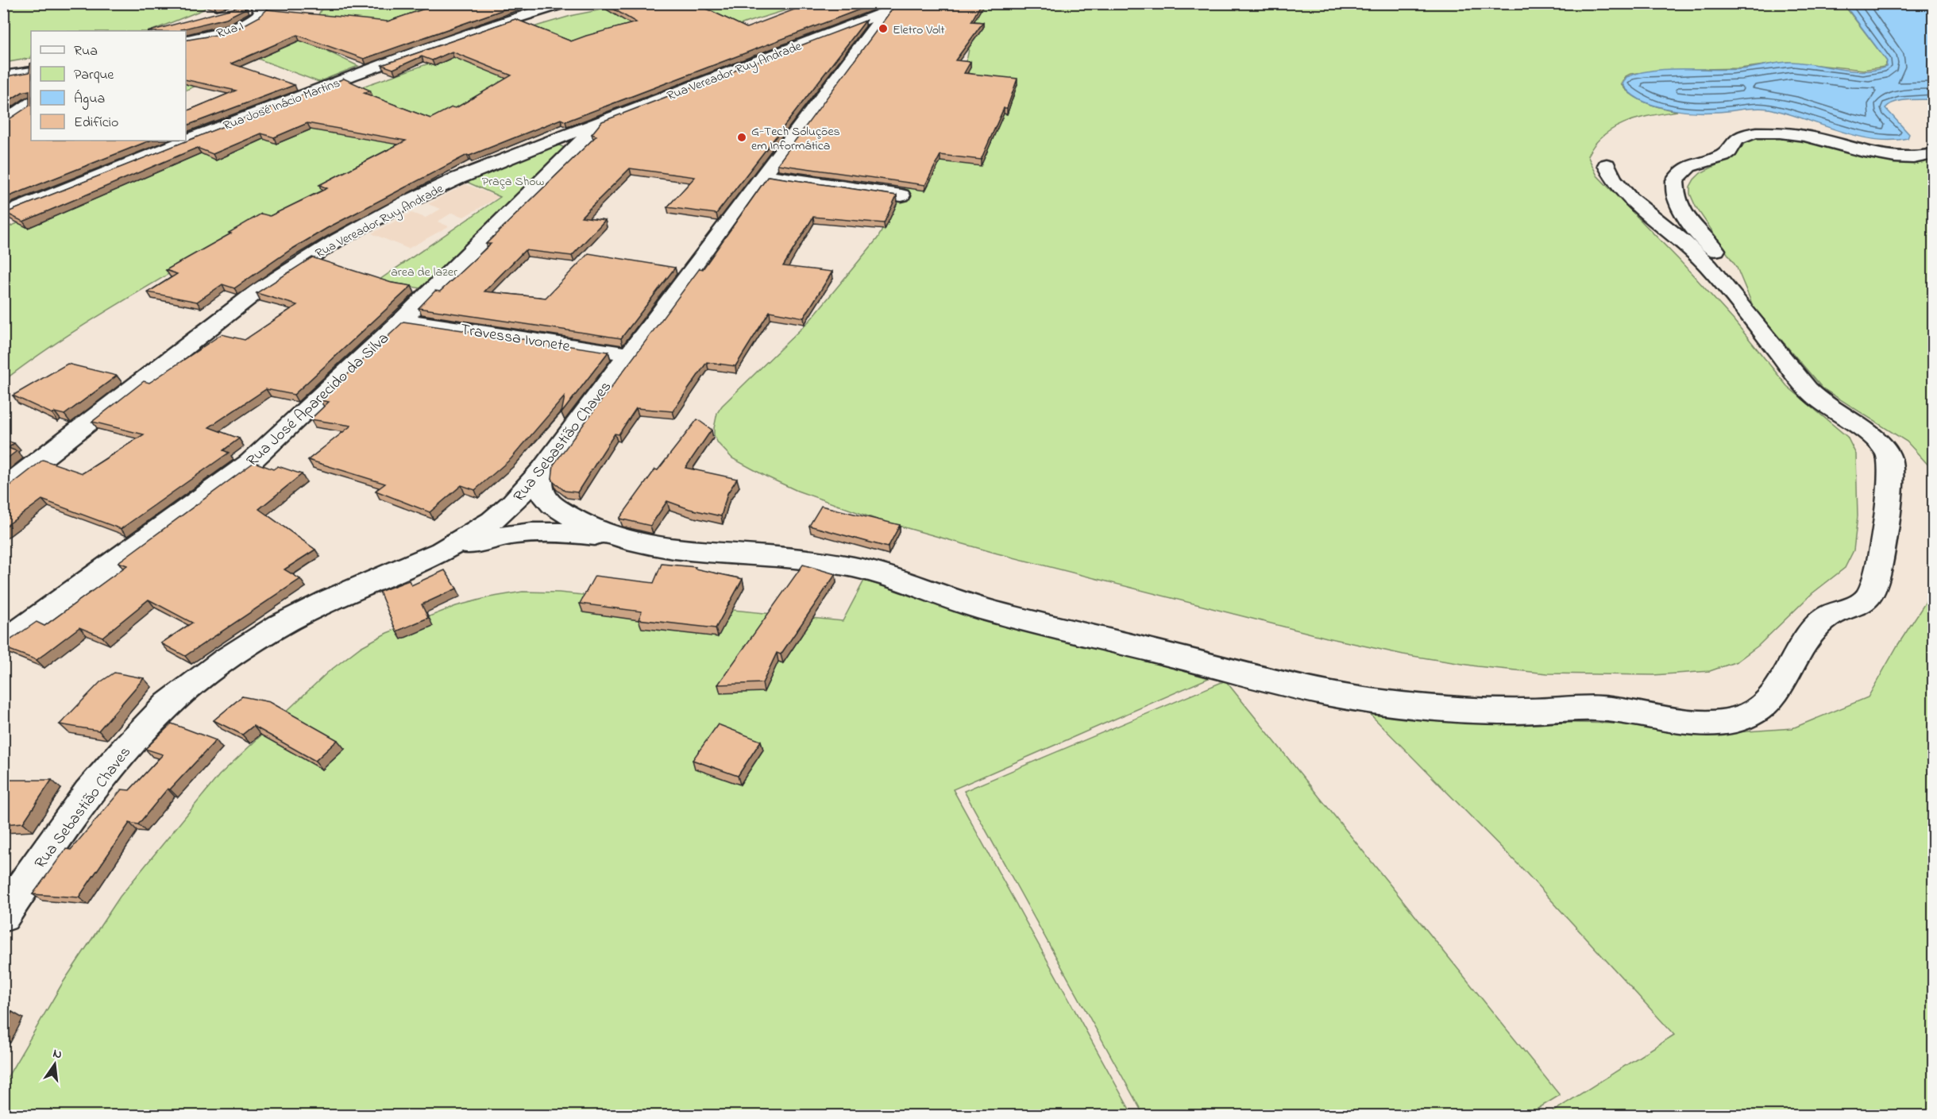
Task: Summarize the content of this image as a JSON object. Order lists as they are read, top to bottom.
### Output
{
  "streets": {
    "street": [
      "Rua I",
      "Rua Vereador Ruy Andrade",
      "Rua José Inácio Martins",
      "Travessa Ivonete",
      "Rua José Aparecido da Silva",
      "Rua Sebastião Chaves"
    ]
  },
  "crossings": [
    ["Rua Vereador Ruy Andrade", "Rua José Aparecido da Silva"],
    ["Rua Vereador Ruy Andrade", "Rua Sebastião Chaves"],
    ["Travessa Ivonete", "Rua José Aparecido da Silva"],
    ["Travessa Ivonete", "Rua Sebastião Chaves"]
  ],
  "parks": ["Praça Show", "area de lazer"],
  "places": ["Eletro Volt", "G-Tech Soluções em Informática"],
  "legend": [
    "Rua",
    "Parque",
    "Água",
    "Edifício"
  ],
  "north": "top"
}
